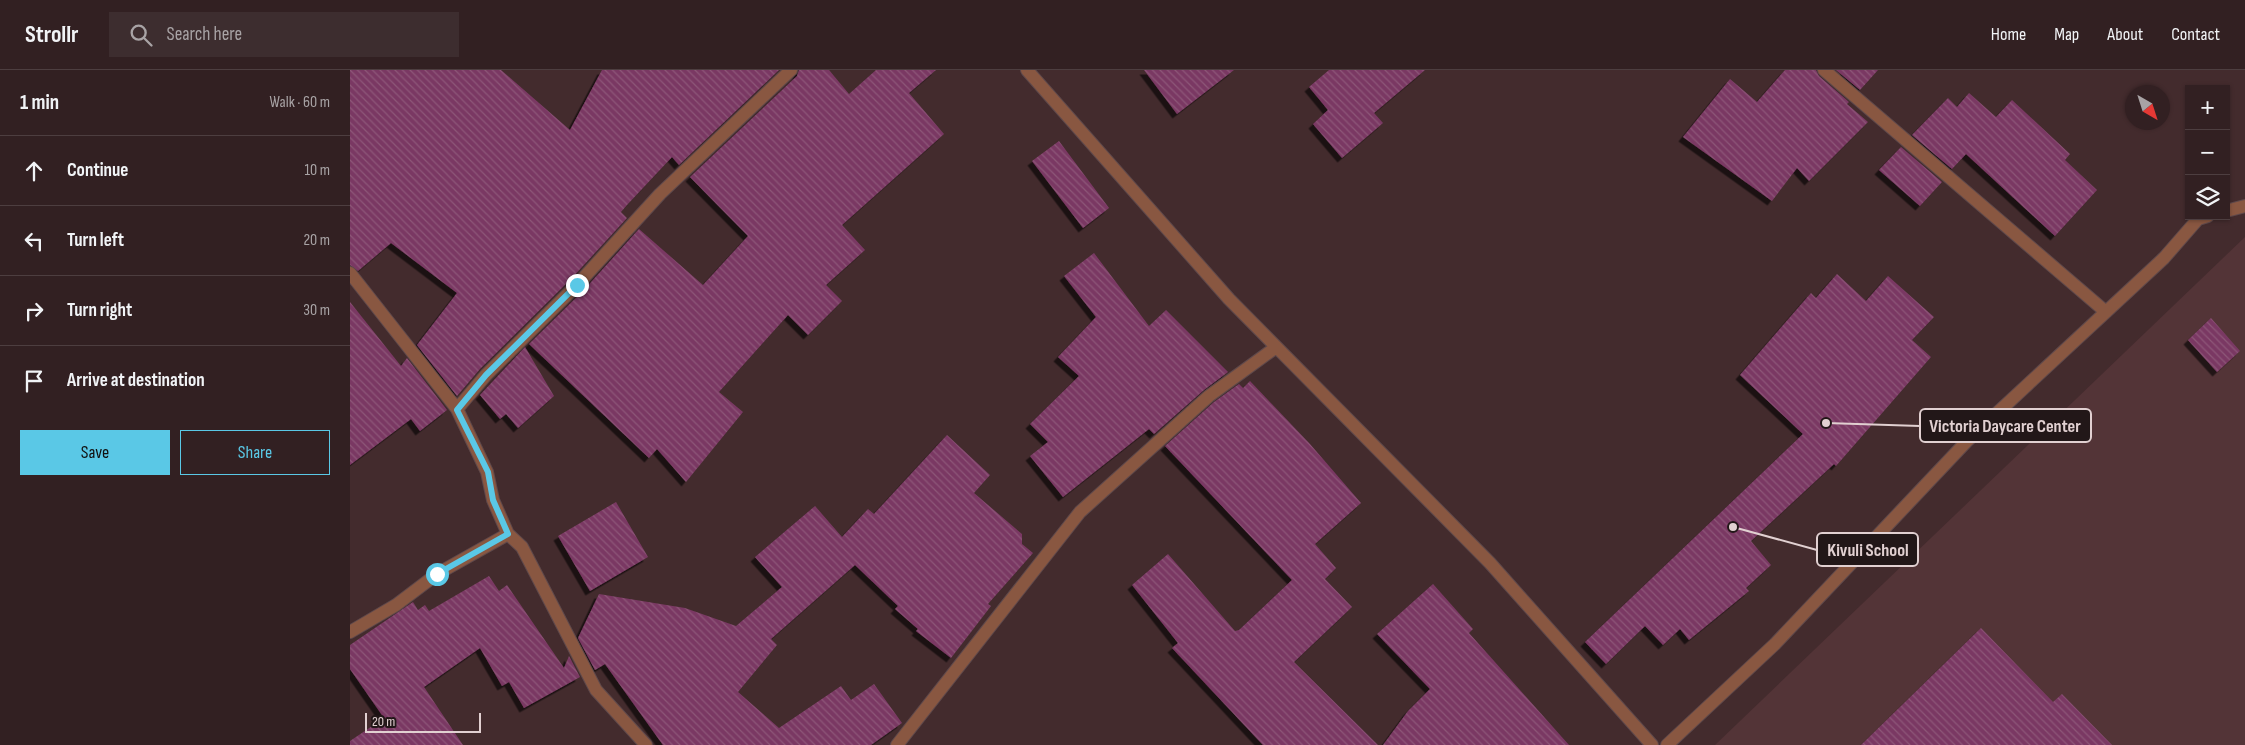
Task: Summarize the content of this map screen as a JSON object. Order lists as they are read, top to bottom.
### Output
{
  "places": ["Victoria Daycare Center", "Kivuli School"],
  "scale_bar": "20 m",
  "north": "bottom right",
  "page": {
    "header": "Strollr",
    "search": "Search here",
    "nav": [
      "Home",
      "Map",
      "About",
      "Contact"
    ],
    "heading": ["1 min", "Walk · 60 m"],
    "map_buttons": ["+", "−"],
    "list": [
      ["Continue", "10 m"],
      ["Turn left", "20 m"],
      ["Turn right", "30 m"],
      "Arrive at destination"
    ],
    "buttons": ["Save", "Share"],
    "scale": "20 m"
  }
}
